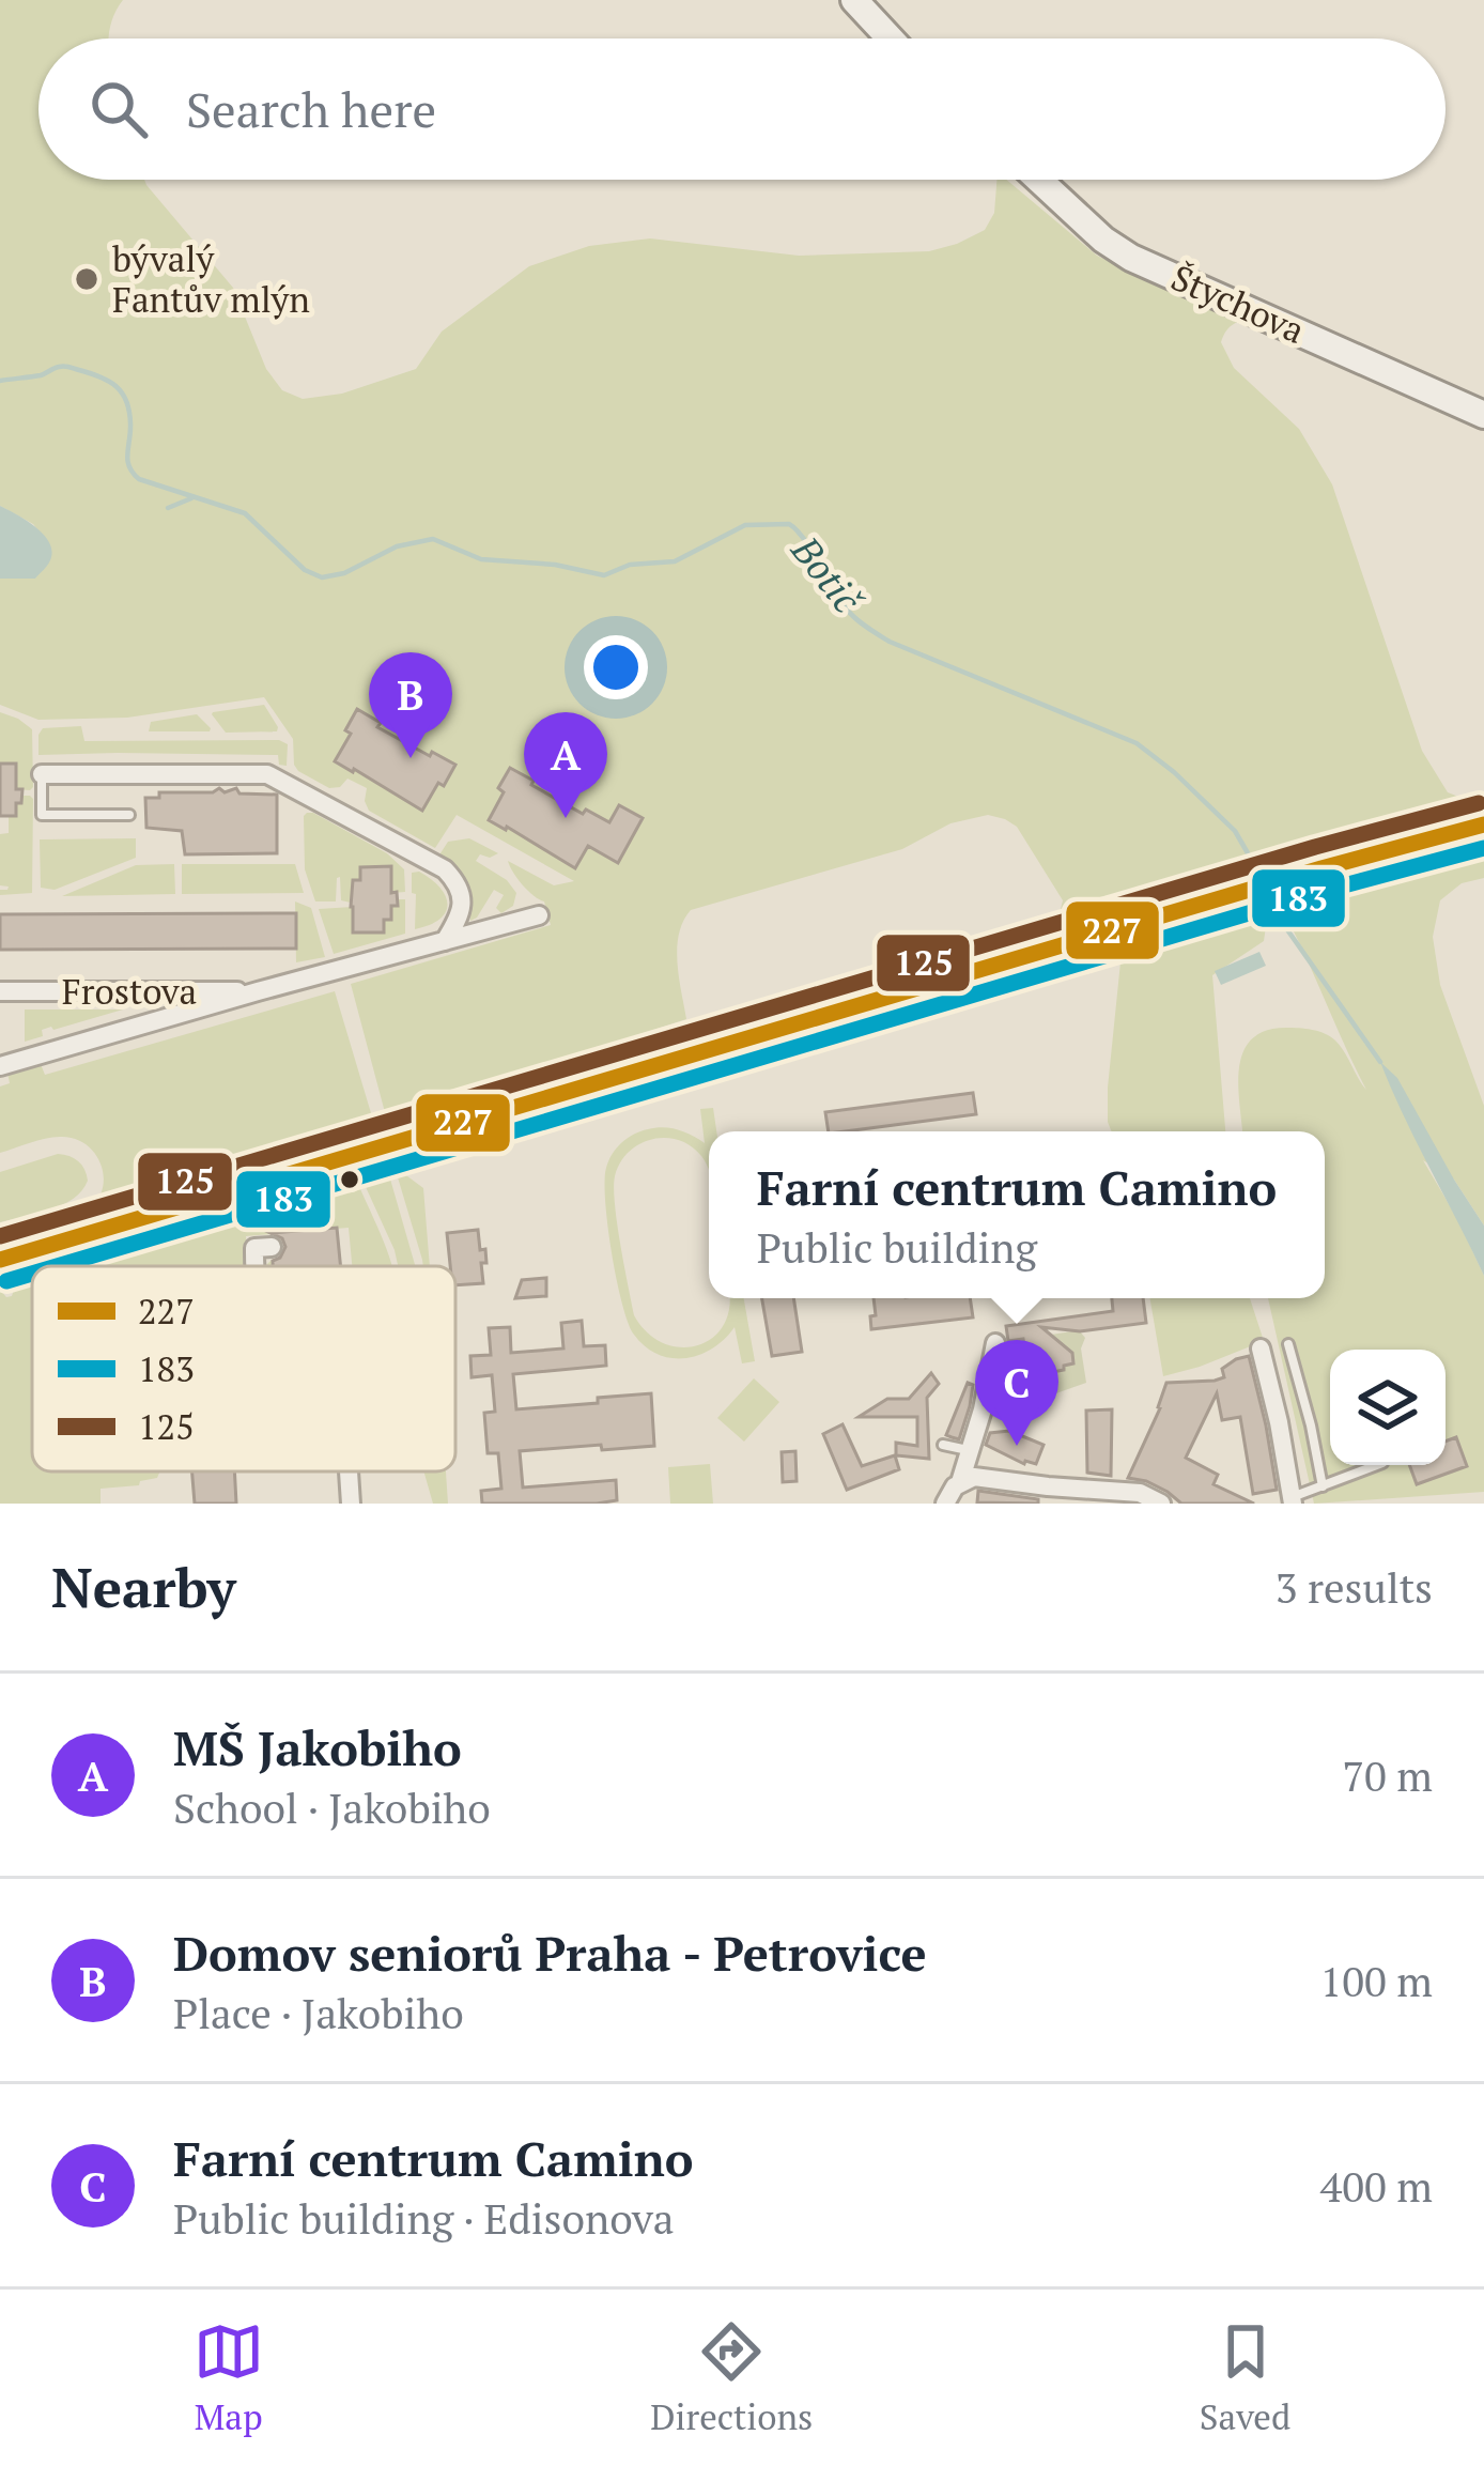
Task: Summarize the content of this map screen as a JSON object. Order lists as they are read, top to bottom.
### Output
{
  "streets": {
    "main road": ["Štychova"],
    "street": ["Frostova"]
  },
  "water": ["Botič"],
  "places": ["bývalý Fantův mlýn"],
  "lines": ["transit line 125", "transit line 227", "transit line 183"],
  "legend": ["227", "183", "125"],
  "page": {
    "search": "Search here",
    "pins": ["B", "A", "C"],
    "popup": ["Farní centrum Camino", "Public building"],
    "heading": ["Nearby", "3 results"],
    "list": [
      {
        "mark": "A",
        "name": "MŠ Jakobiho",
        "note": "School · Jakobiho",
        "value": "70 m"
      },
      {
        "mark": "B",
        "name": "Domov seniorů Praha - Petrovice",
        "note": "Place · Jakobiho",
        "value": "100 m"
      },
      {
        "mark": "C",
        "name": "Farní centrum Camino",
        "note": "Public building · Edisonova",
        "value": "400 m"
      }
    ],
    "nav": ["Map", "Directions", "Saved"]
  }
}
